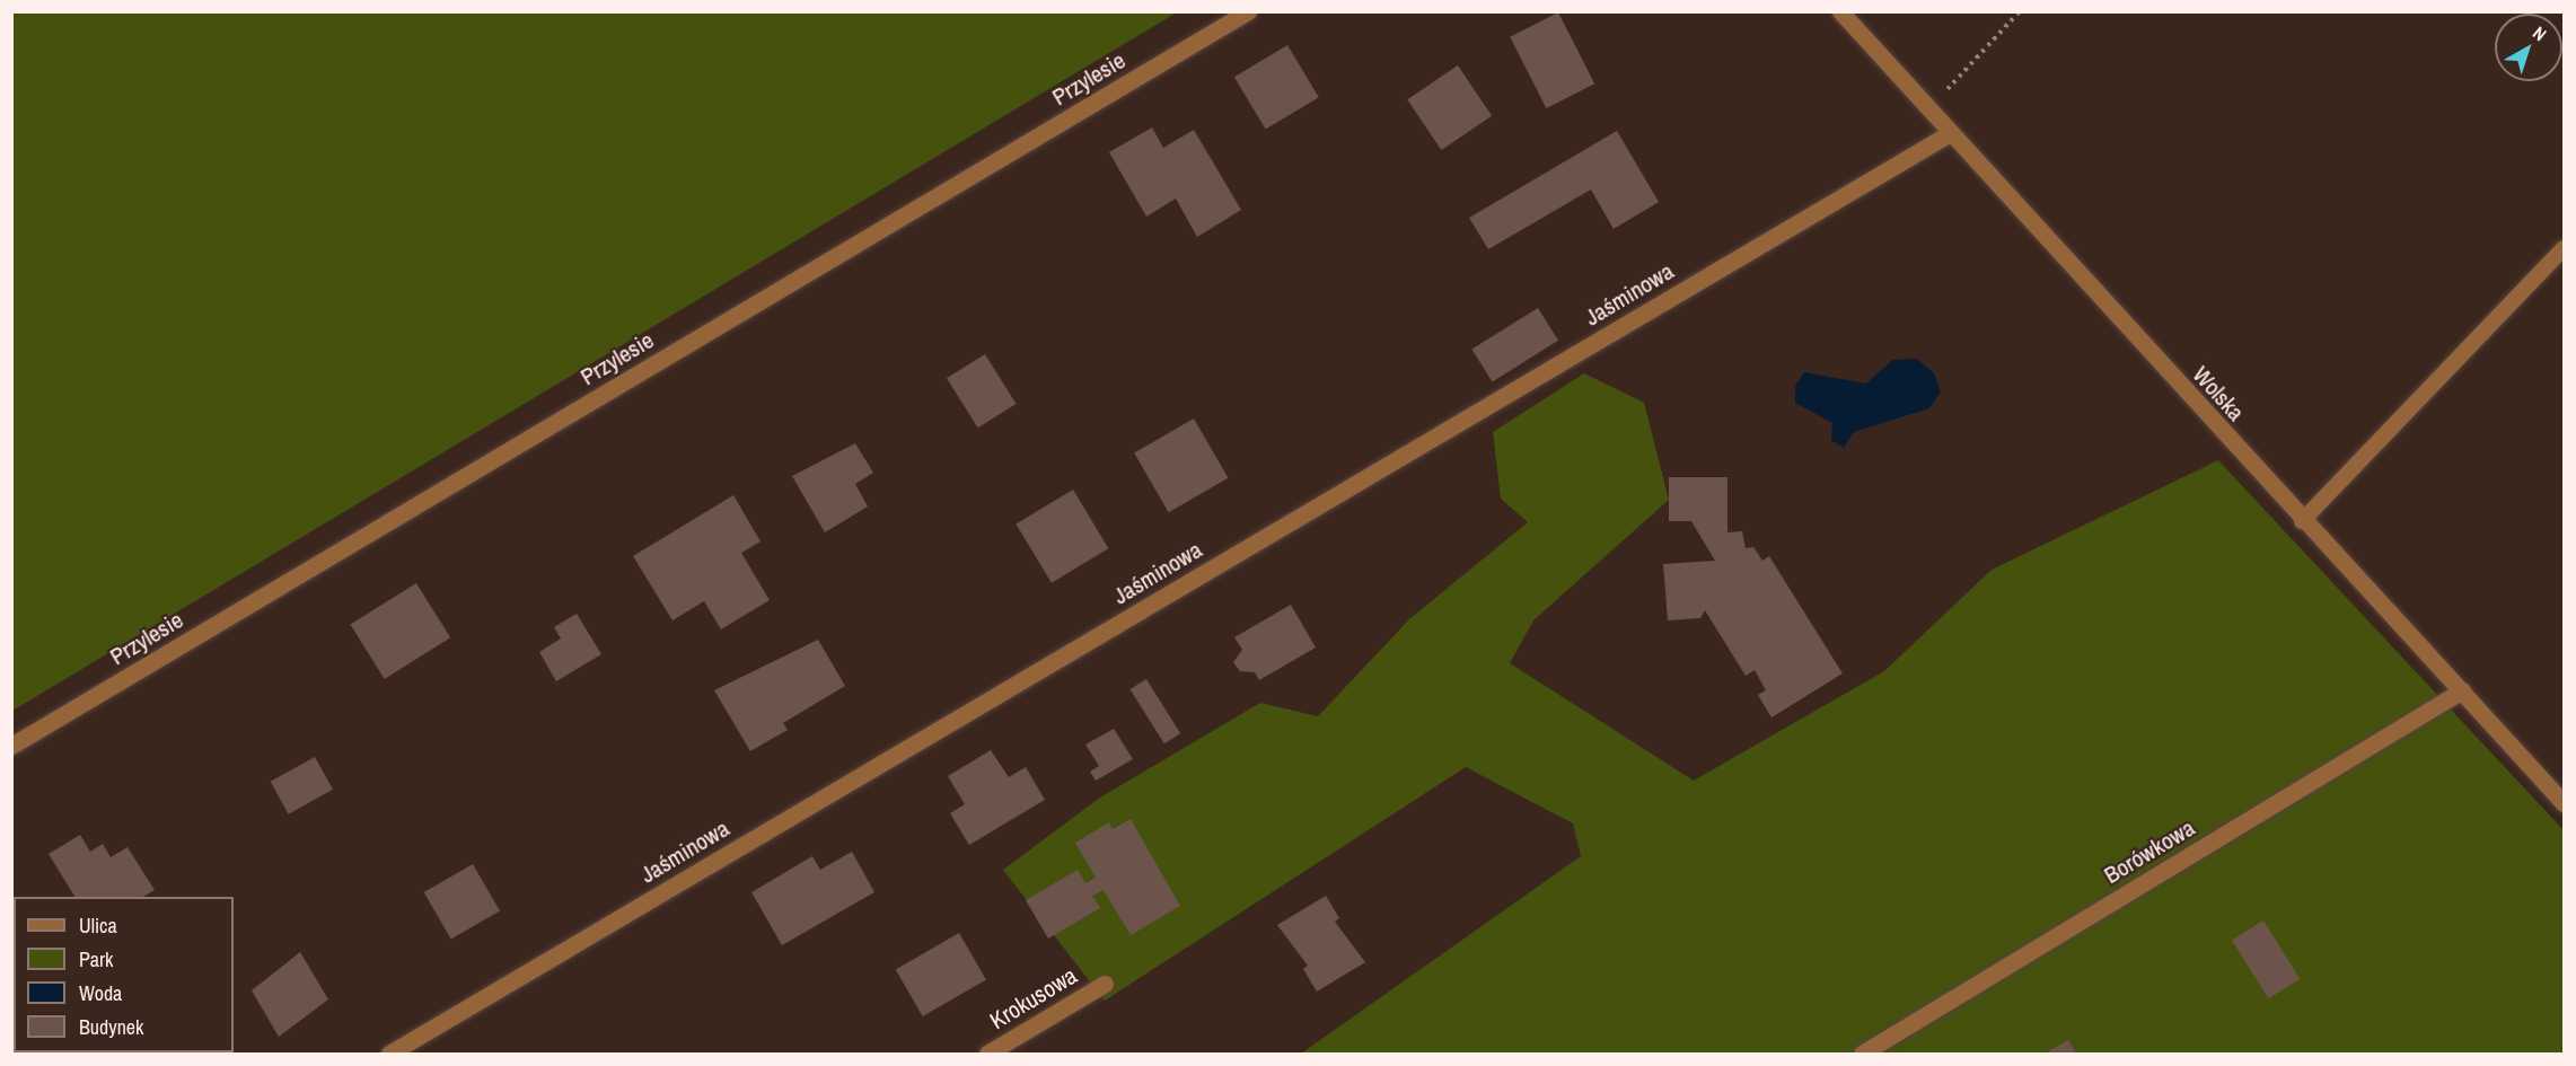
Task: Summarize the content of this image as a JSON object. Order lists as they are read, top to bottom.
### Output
{
  "streets": {
    "street": [
      "Przylesie",
      "Jaśminowa",
      "Wolska",
      "Borówkowa",
      "Krokusowa"
    ]
  },
  "crossings": [
    ["Jaśminowa", "Wolska"],
    ["Wolska", "Borówkowa"]
  ],
  "legend": [
    "Ulica",
    "Park",
    "Woda",
    "Budynek"
  ],
  "north": "top right"
}
